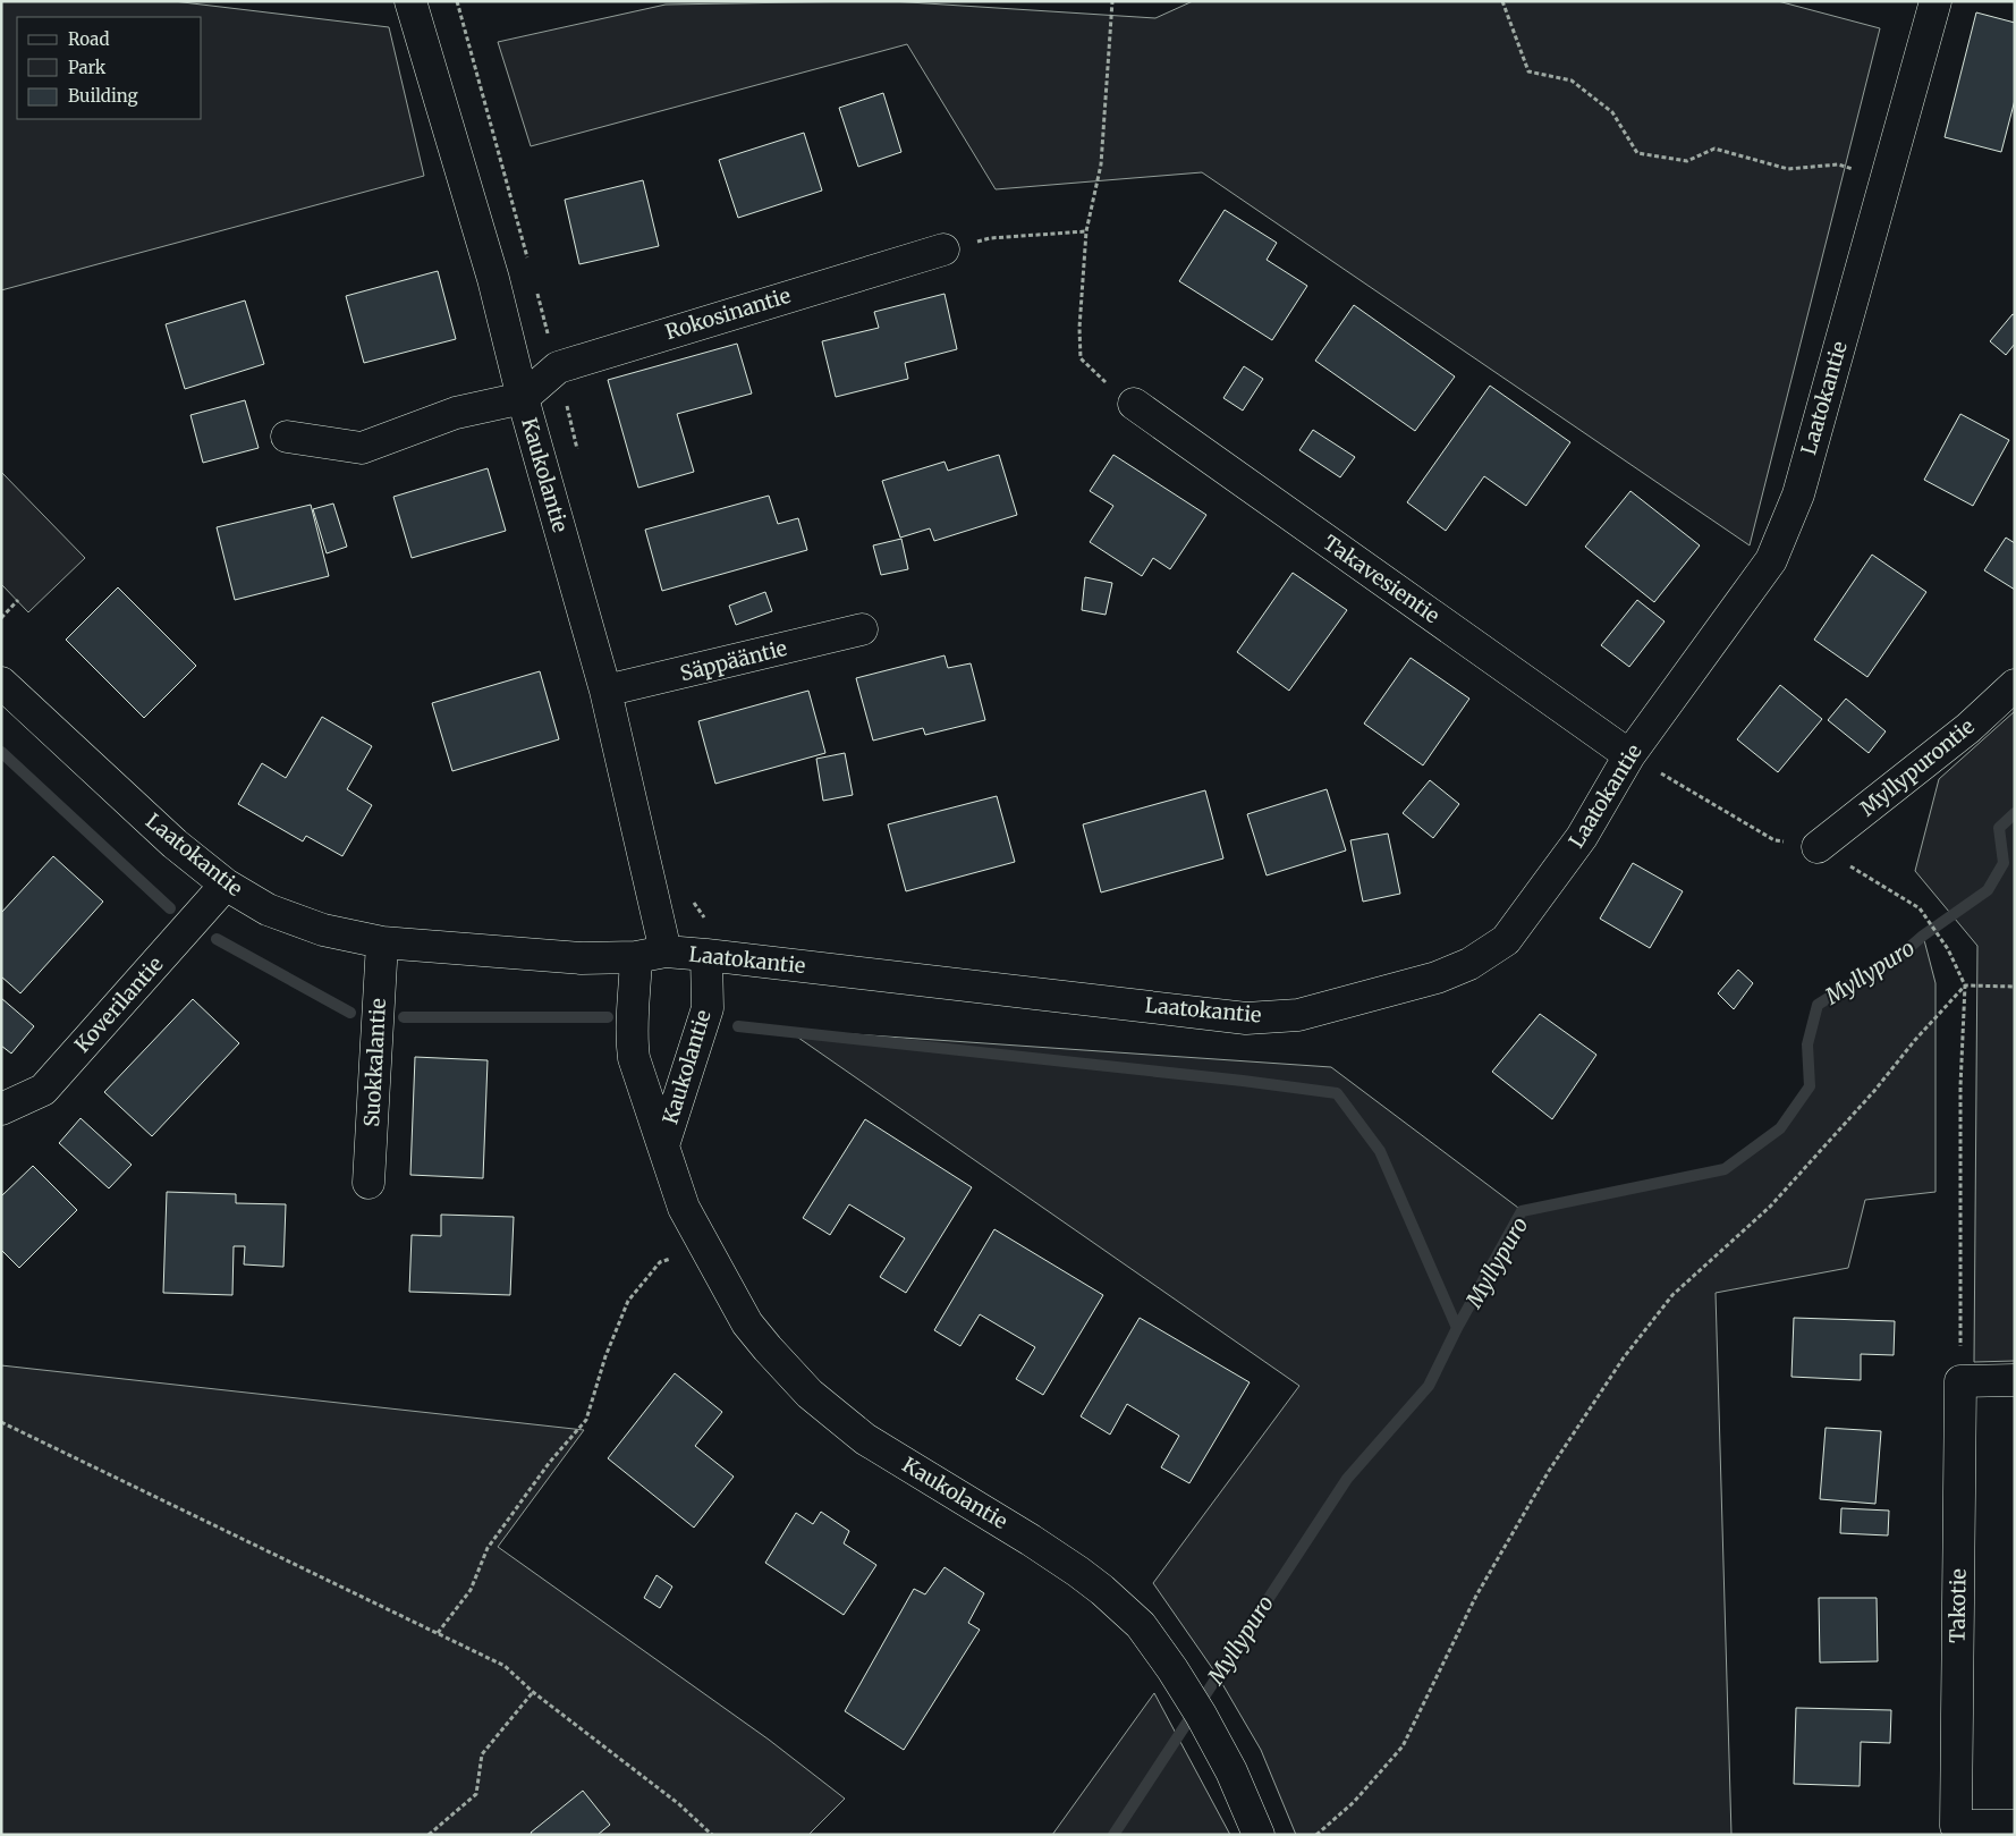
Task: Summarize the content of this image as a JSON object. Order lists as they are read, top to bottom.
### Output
{
  "streets": {
    "street": [
      "Rokosinantie",
      "Laatokantie",
      "Kaukolantie",
      "Takavesientie",
      "Säppääntie",
      "Myllypurontie",
      "Koverilantie",
      "Suokkalantie",
      "Takotie"
    ]
  },
  "crossings": [
    ["Rokosinantie", "Kaukolantie"],
    ["Laatokantie", "Kaukolantie"],
    ["Laatokantie", "Takavesientie"],
    ["Laatokantie", "Koverilantie"],
    ["Laatokantie", "Suokkalantie"],
    ["Kaukolantie", "Säppääntie"]
  ],
  "water": ["Myllypuro"],
  "legend": ["Road", "Park", "Building"]
}
